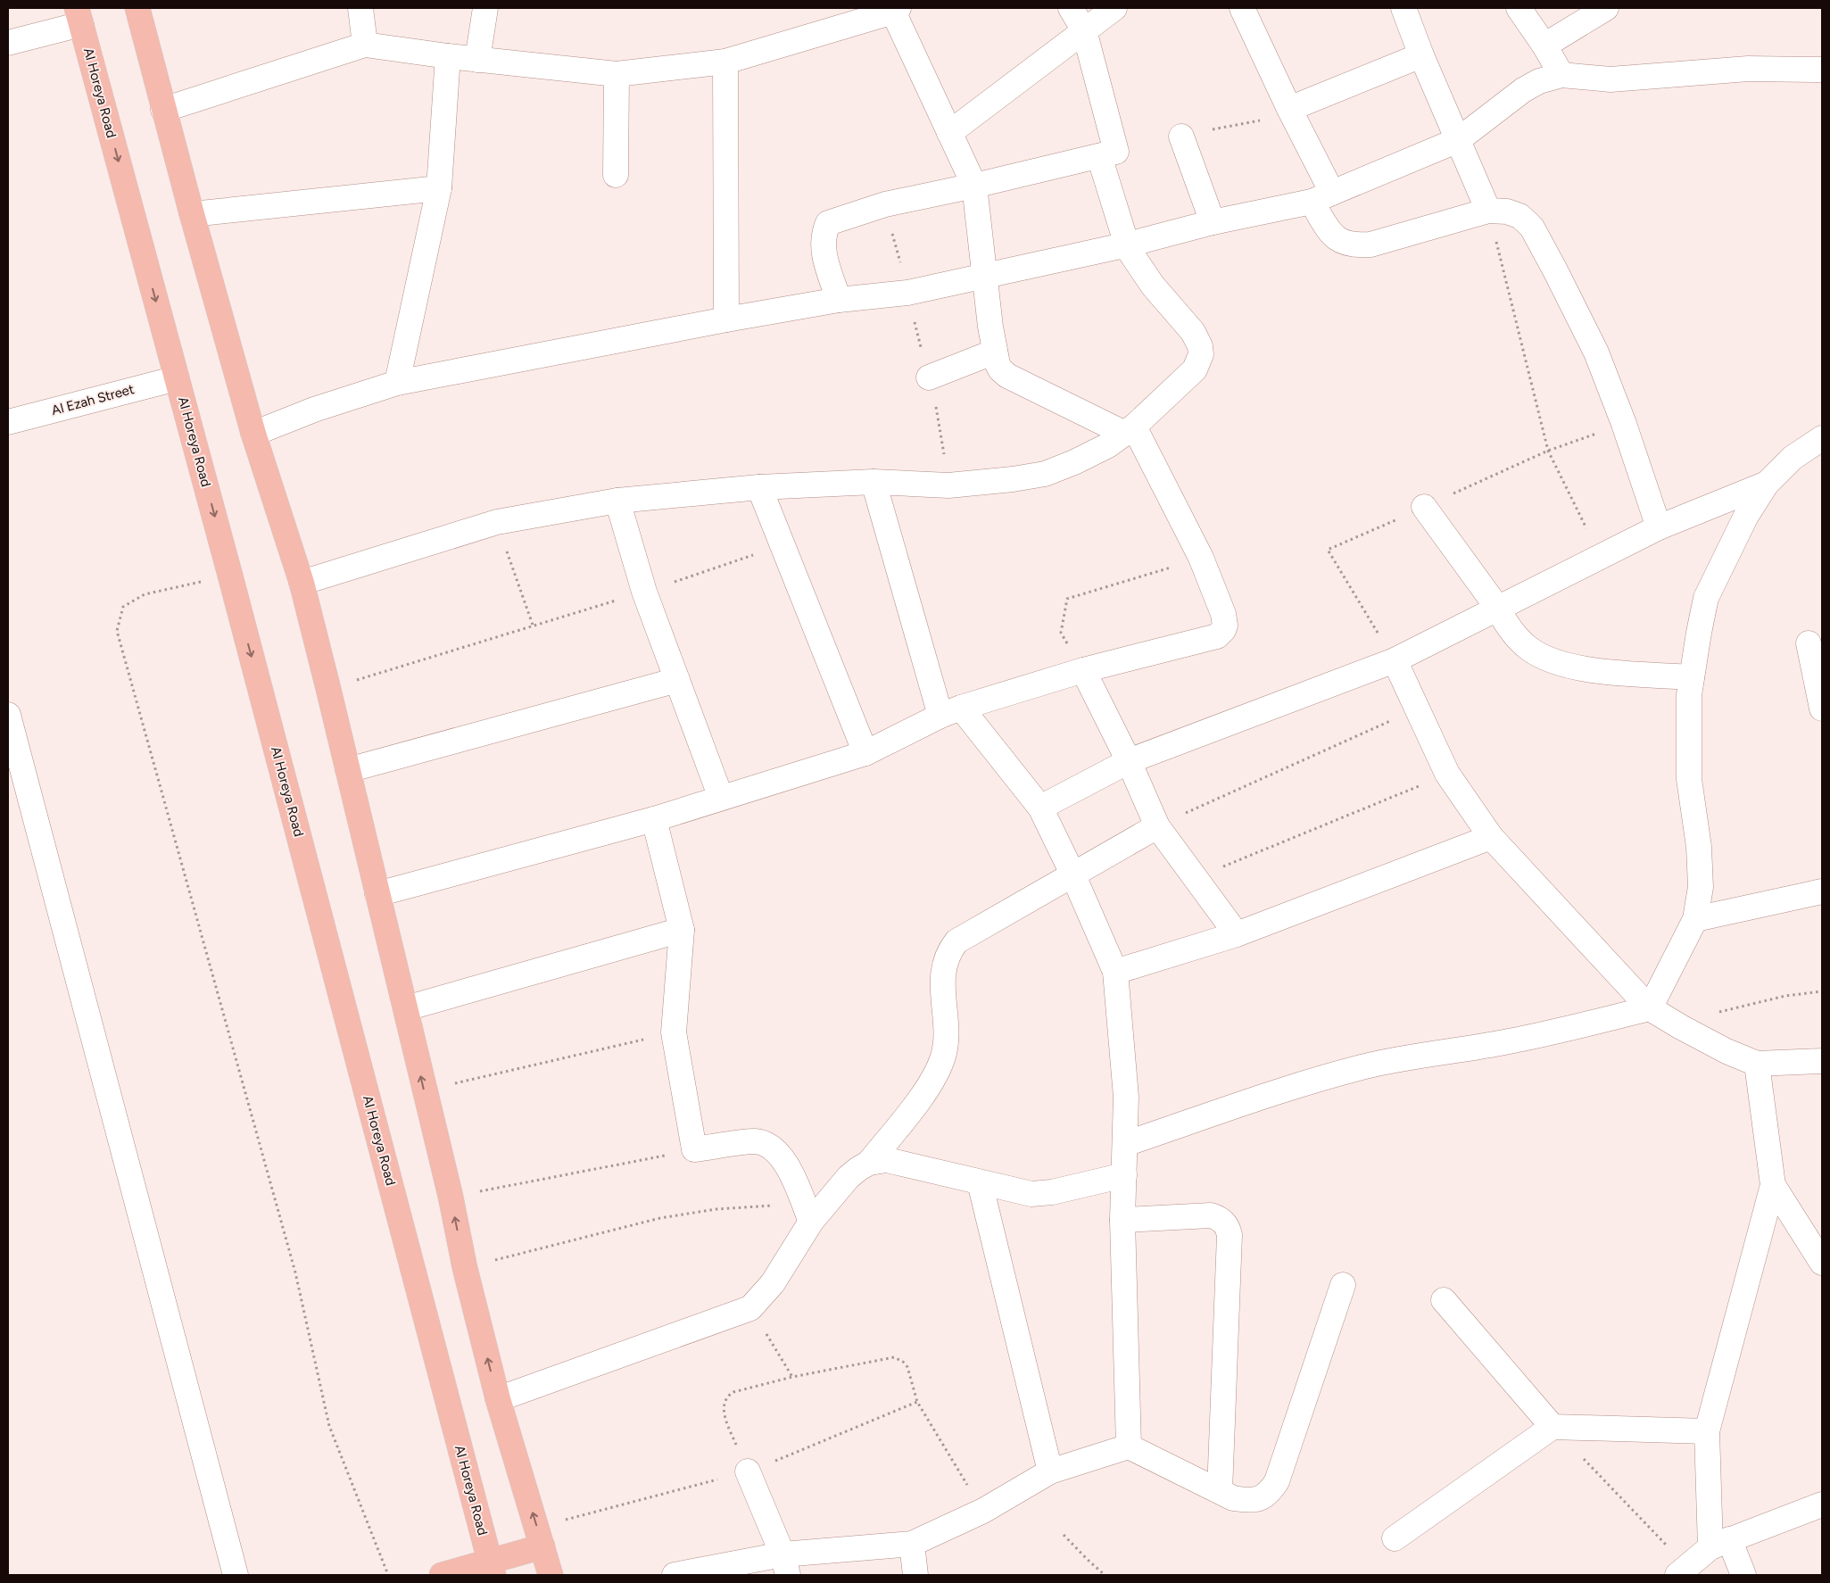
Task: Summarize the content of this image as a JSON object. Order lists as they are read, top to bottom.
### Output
{
  "streets": {
    "main road": ["Al Horeya Road"],
    "street": ["Al Ezah Street"]
  },
  "crossings": [
    ["Al Horeya Road", "Al Ezah Street"]
  ]
}
